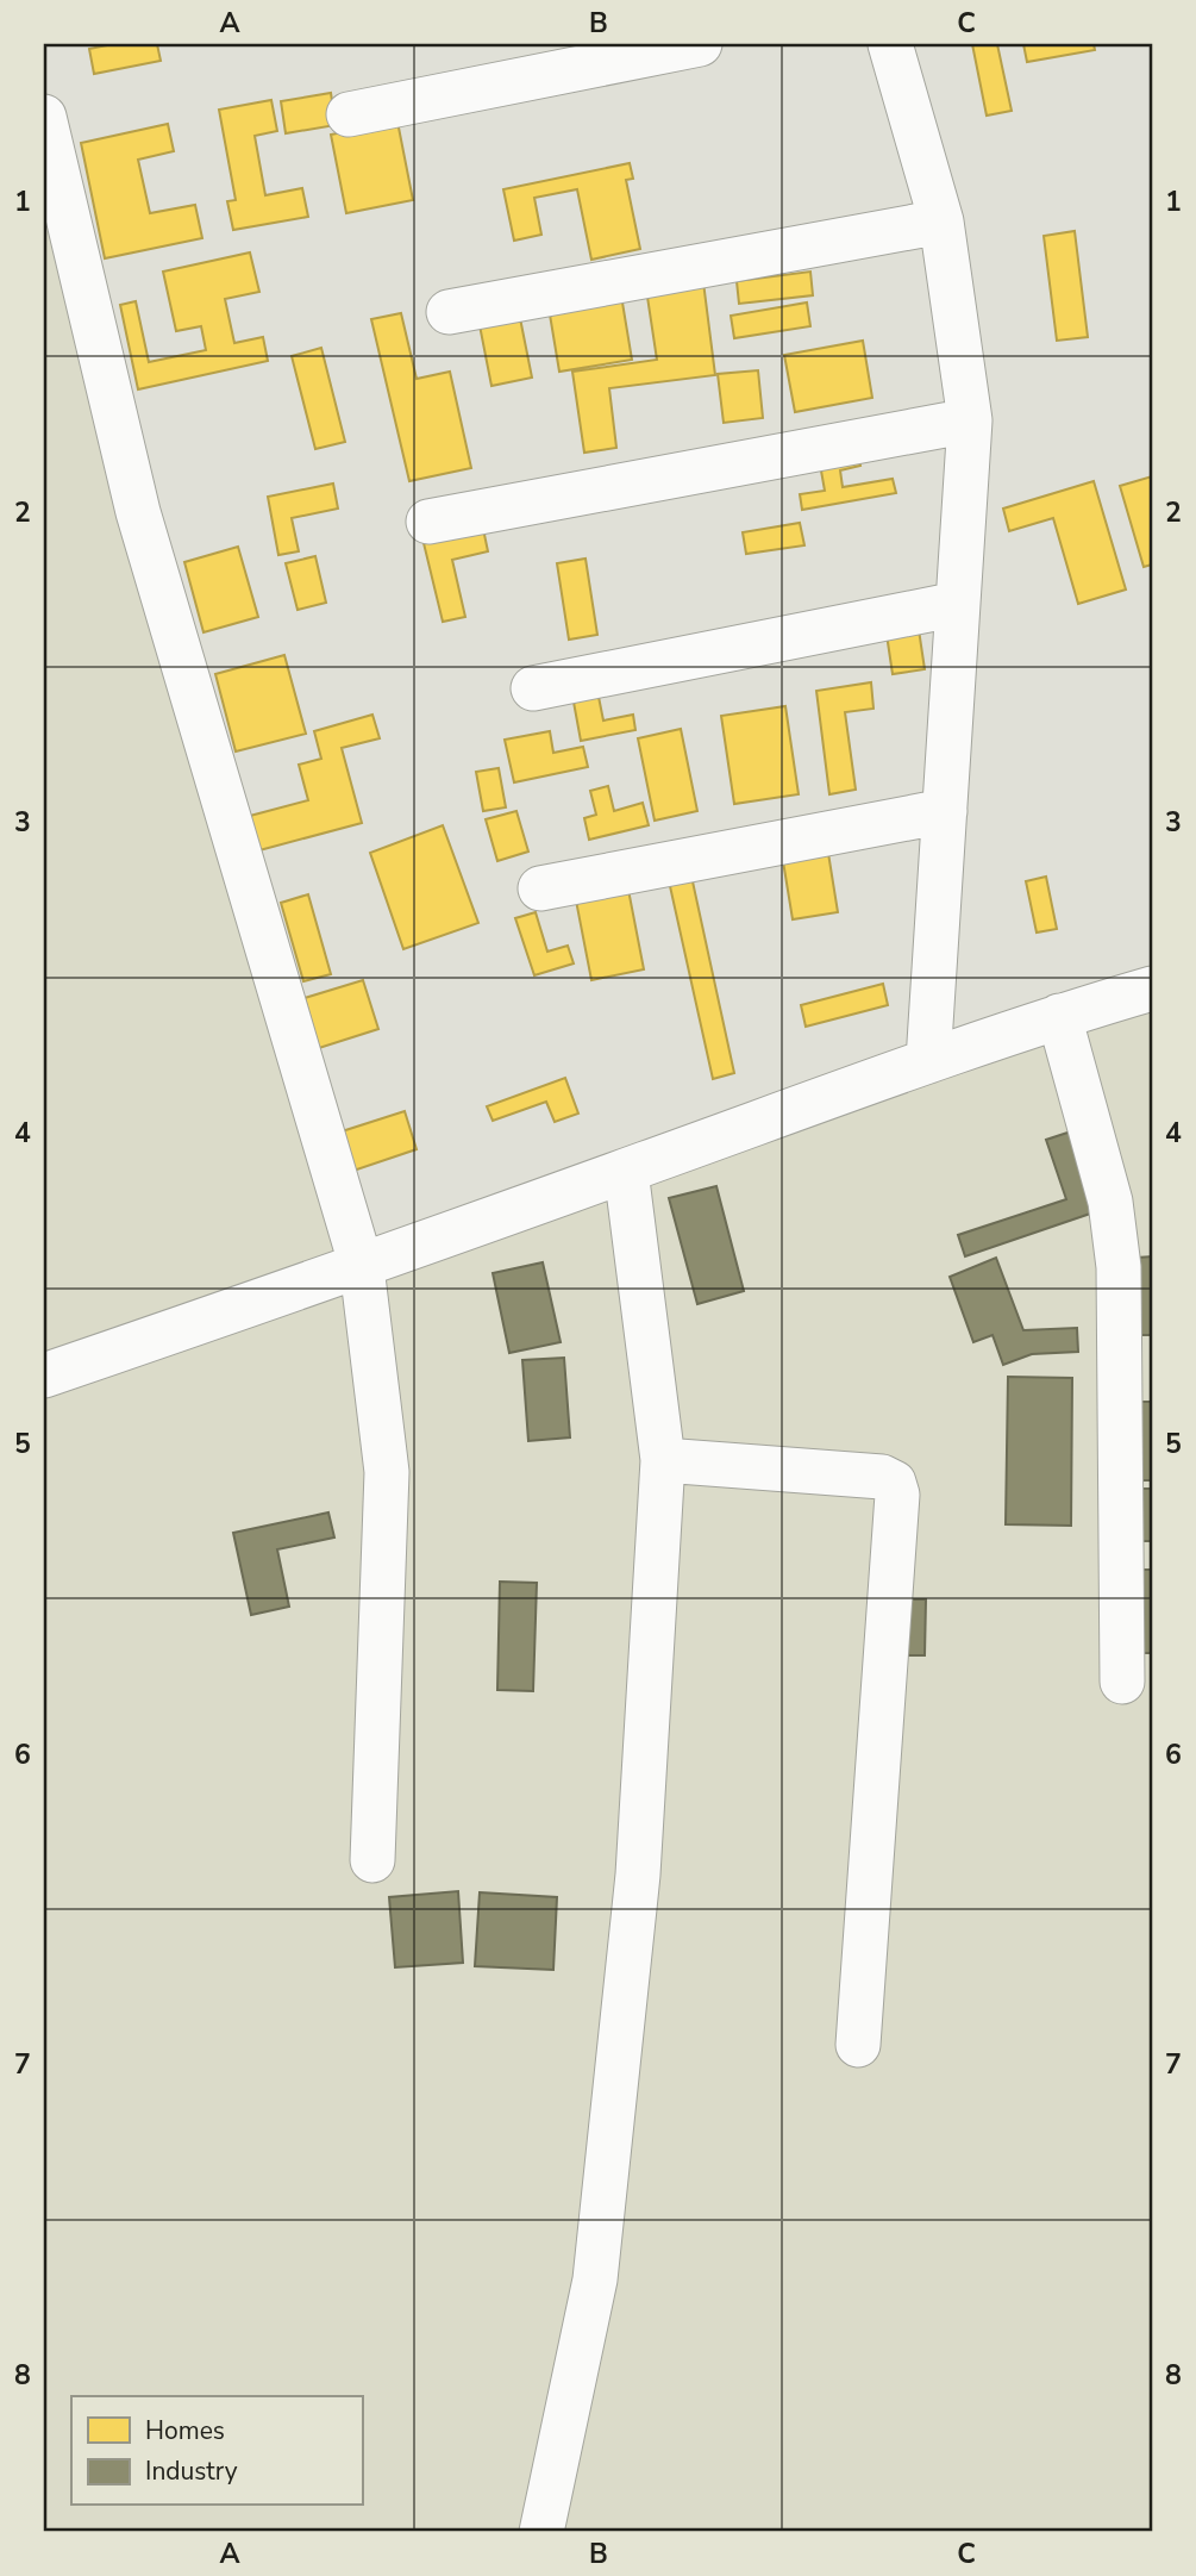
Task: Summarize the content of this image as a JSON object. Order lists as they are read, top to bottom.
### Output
{
  "legend": ["Homes", "Industry"],
  "grid": {
    "columns": ["A", "B", "C"],
    "rows": [
      "1",
      "2",
      "3",
      "4",
      "5",
      "6",
      "7",
      "8"
    ]
  }
}
